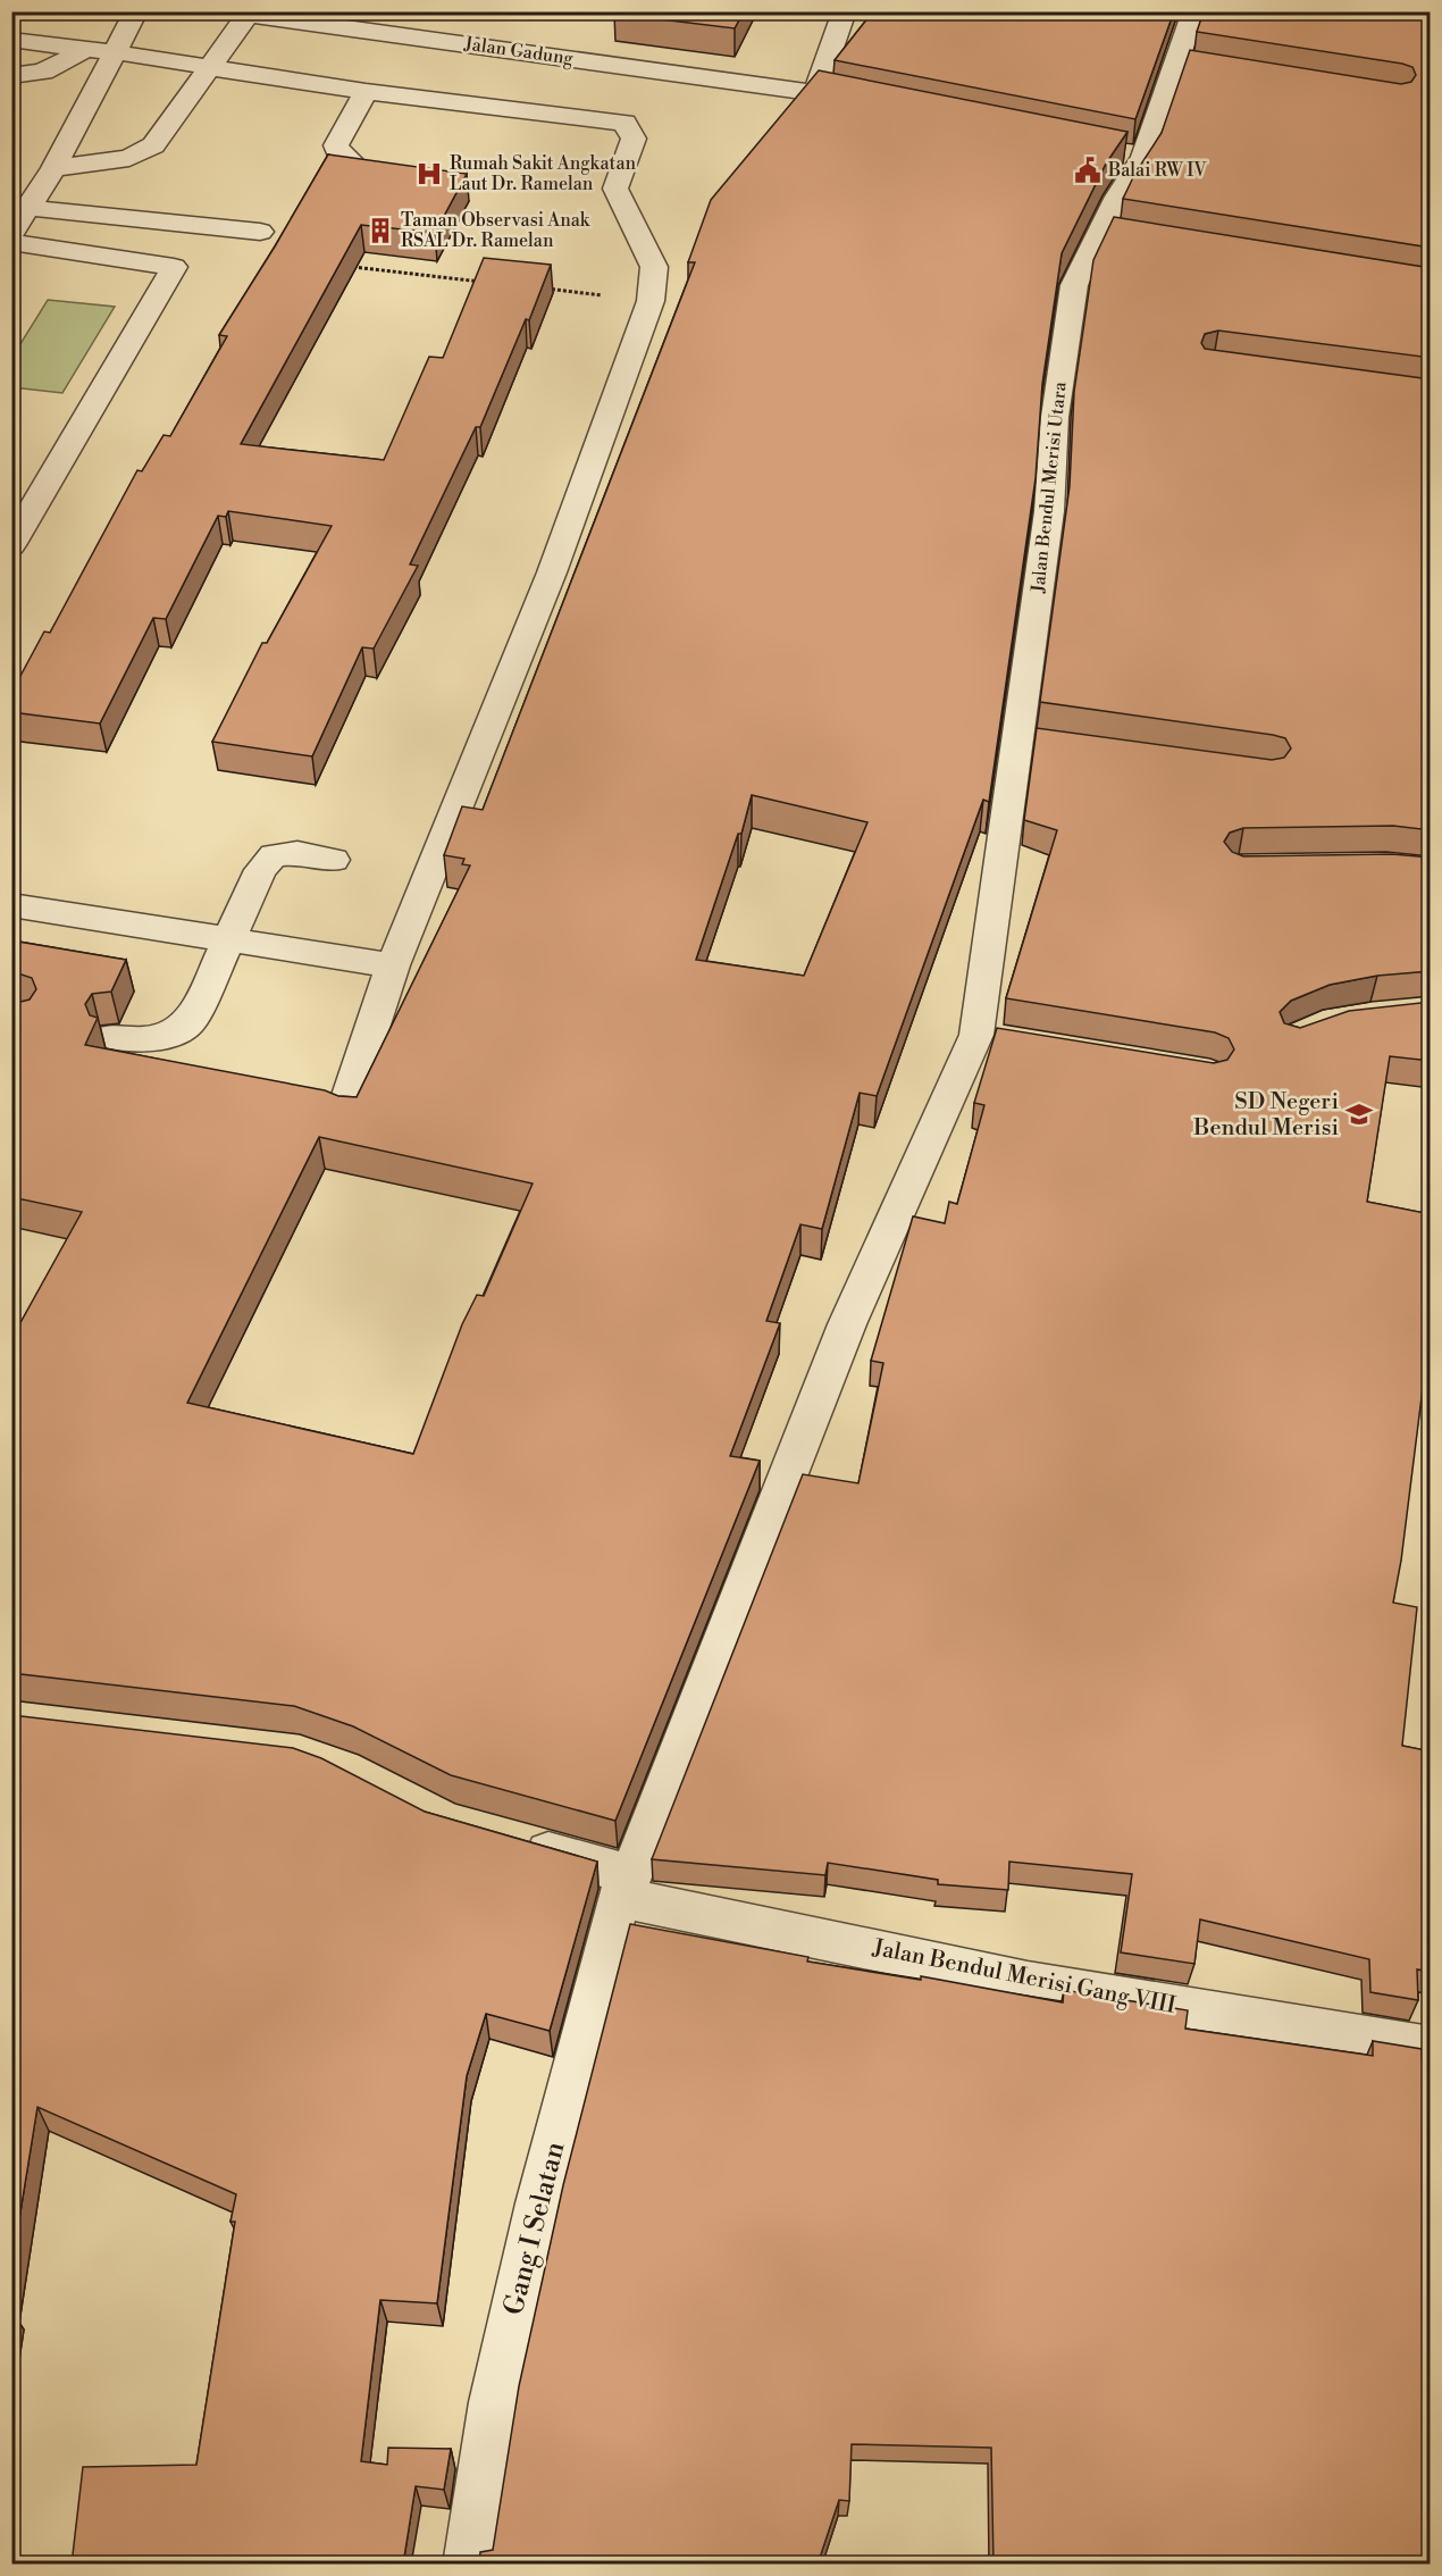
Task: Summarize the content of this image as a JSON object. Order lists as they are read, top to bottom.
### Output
{
  "streets": {
    "street": [
      "Jalan Gadung",
      "Jalan Bendul Merisi Utara",
      "Jalan Bendul Merisi Gang VIII",
      "Gang I Selatan"
    ]
  },
  "crossings": [
    ["Jalan Bendul Merisi Utara", "Gang I Selatan"],
    ["Jalan Bendul Merisi Gang VIII", "Gang I Selatan"]
  ],
  "places": {
    "public building": ["Balai RW IV"],
    "hospital": ["Rumah Sakit Angkatan Laut Dr. Ramelan"],
    "building": ["Taman Observasi Anak RSAL Dr. Ramelan"],
    "school or university": ["SD Negeri Bendul Merisi"]
  }
}
